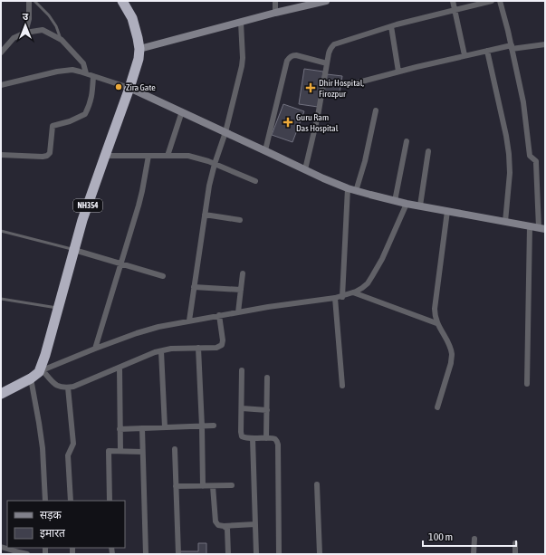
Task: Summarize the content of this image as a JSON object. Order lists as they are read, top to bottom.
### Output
{
  "streets": {
    "highway": ["NH354"]
  },
  "places": {
    "other": ["Zira Gate"],
    "health": ["Dhir Hospital, Firozpur", "Guru Ram Das Hospital"]
  },
  "legend": ["सड़क", "इमारत"],
  "scale_bar": "100 m",
  "north": "top"
}
